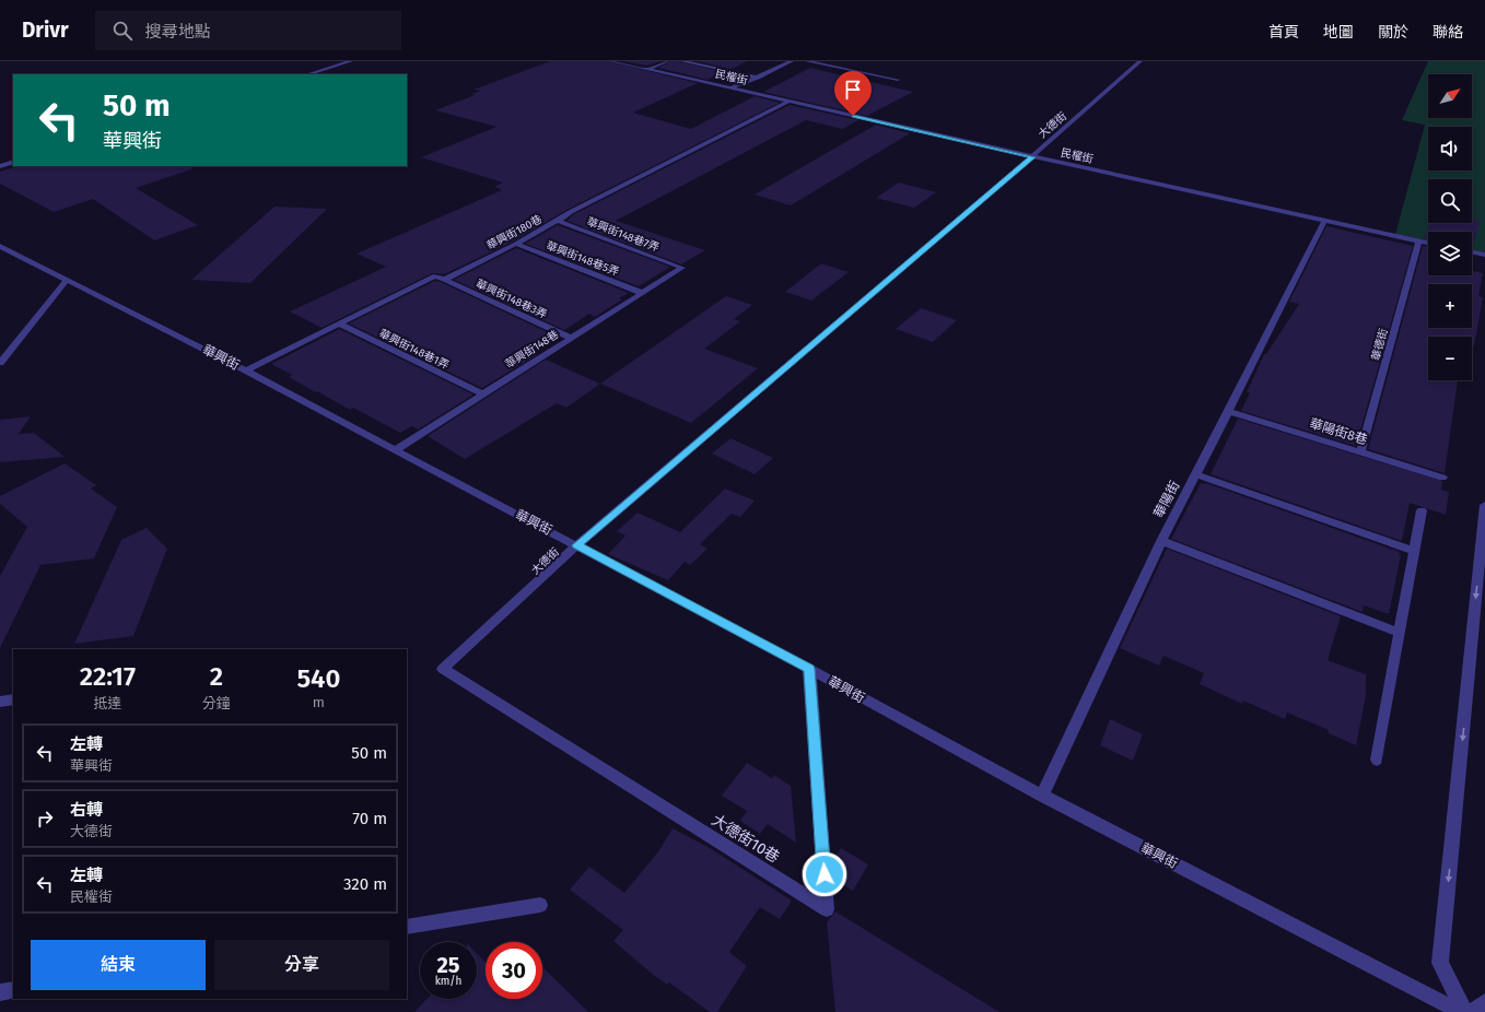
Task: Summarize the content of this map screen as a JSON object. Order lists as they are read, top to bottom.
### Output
{
  "streets": {
    "street": [
      "民權街",
      "大德街",
      "華興街180巷",
      "華興街148巷7弄",
      "華興街148巷5弄",
      "華興街148巷3弄",
      "華德街",
      "華興街148巷1弄",
      "華興街148巷",
      "華興街",
      "華陽街8巷",
      "華陽街",
      "大德街10巷"
    ]
  },
  "crossings": [
    ["民權街", "大德街"],
    ["民權街", "華興街180巷"],
    ["民權街", "華德街"],
    ["民權街", "華陽街"],
    ["大德街", "華興街"],
    ["大德街", "大德街10巷"],
    ["華興街180巷", "華興街148巷7弄"],
    ["華興街180巷", "華興街148巷5弄"],
    ["華興街180巷", "華興街148巷3弄"],
    ["華興街180巷", "華興街148巷1弄"],
    ["華興街180巷", "華興街"],
    ["華興街148巷7弄", "華興街148巷"],
    ["華興街148巷5弄", "華興街148巷"],
    ["華興街148巷3弄", "華興街148巷"],
    ["華德街", "華陽街8巷"],
    ["華興街148巷1弄", "華興街148巷"],
    ["華興街148巷", "華興街"],
    ["華興街", "華陽街"],
    ["華興街", "大德街10巷"],
    ["華陽街8巷", "華陽街"]
  ],
  "north": "top right",
  "page": {
    "header": "Drivr",
    "search": "搜尋地點",
    "nav": [
      "首頁",
      "地圖",
      "關於",
      "聯絡"
    ],
    "map_buttons": ["+", "−"],
    "turn": ["50 m", "華興街"],
    "eta": [
      "22:17",
      "抵達",
      "2",
      "分鐘",
      "540",
      "m"
    ],
    "list": [
      {
        "name": "左轉",
        "note": "華興街",
        "value": "50 m"
      },
      {
        "name": "右轉",
        "note": "大德街",
        "value": "70 m"
      },
      {
        "name": "左轉",
        "note": "民權街",
        "value": "320 m"
      }
    ],
    "buttons": ["結束", "分享"],
    "speed": "25 km/h",
    "limit": "30"
  }
}
